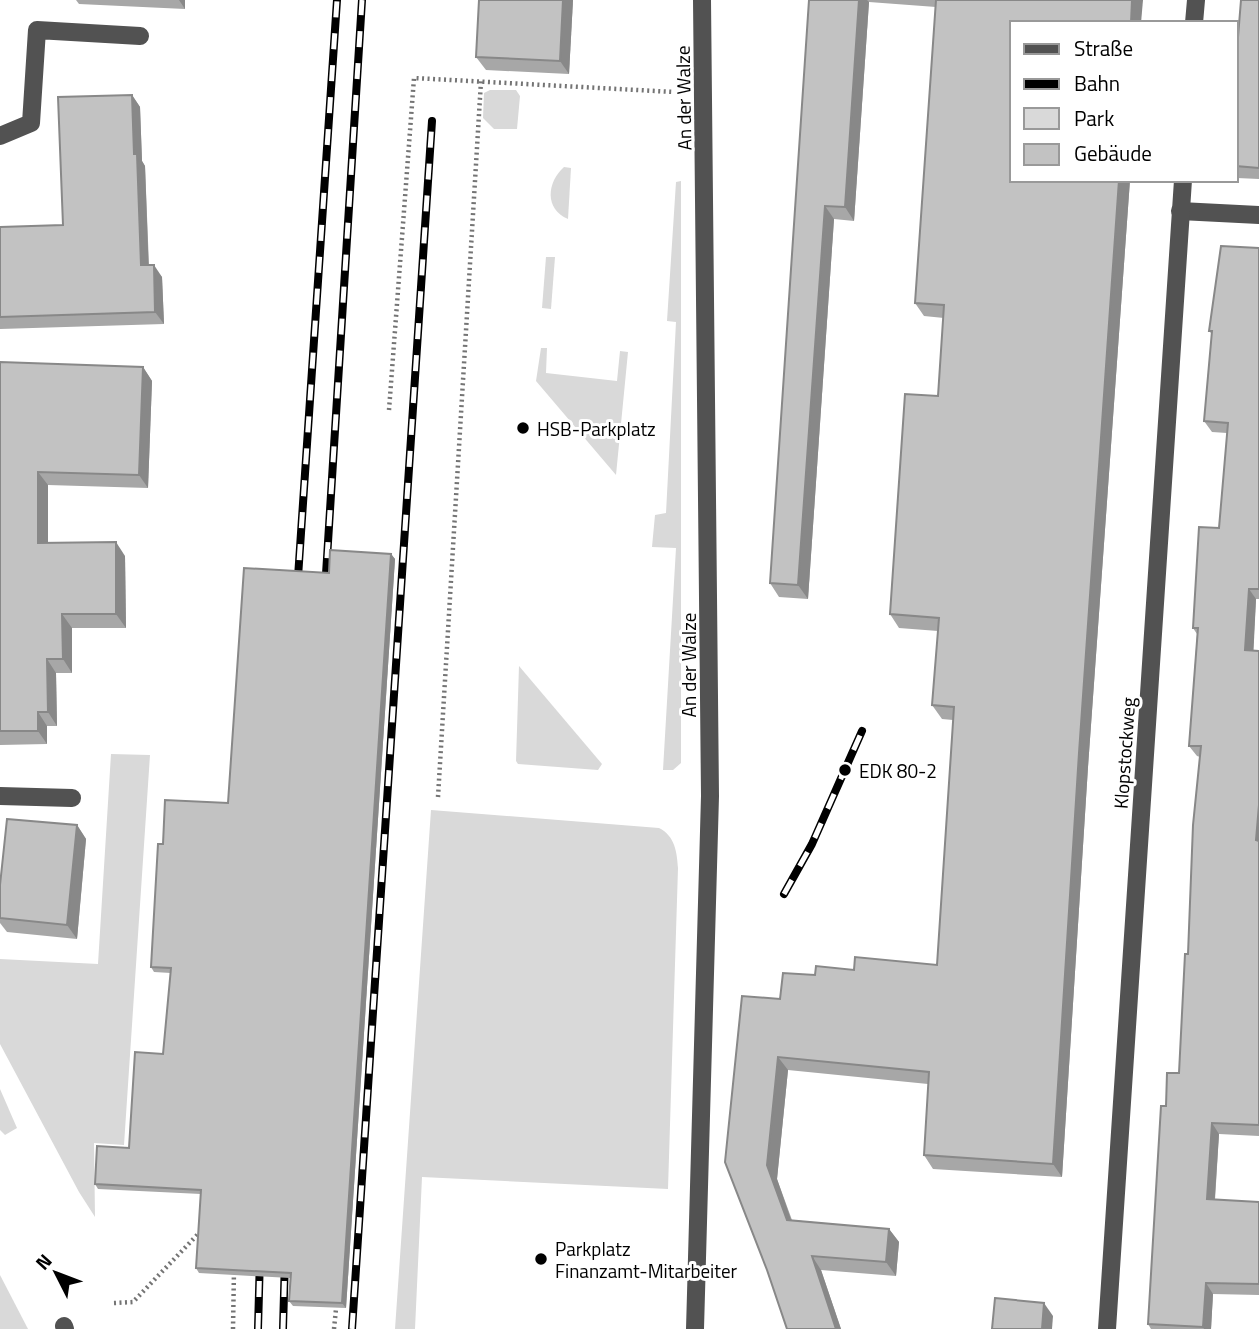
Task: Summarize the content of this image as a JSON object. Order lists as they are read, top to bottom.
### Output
{
  "streets": {
    "street": ["An der Walze", "Klopstockweg"]
  },
  "places": ["HSB-Parkplatz", "EDK 80-2", "Parkplatz Finanzamt-Mitarbeiter"],
  "legend": [
    "Straße",
    "Bahn",
    "Park",
    "Gebäude"
  ],
  "north": "top left"
}
